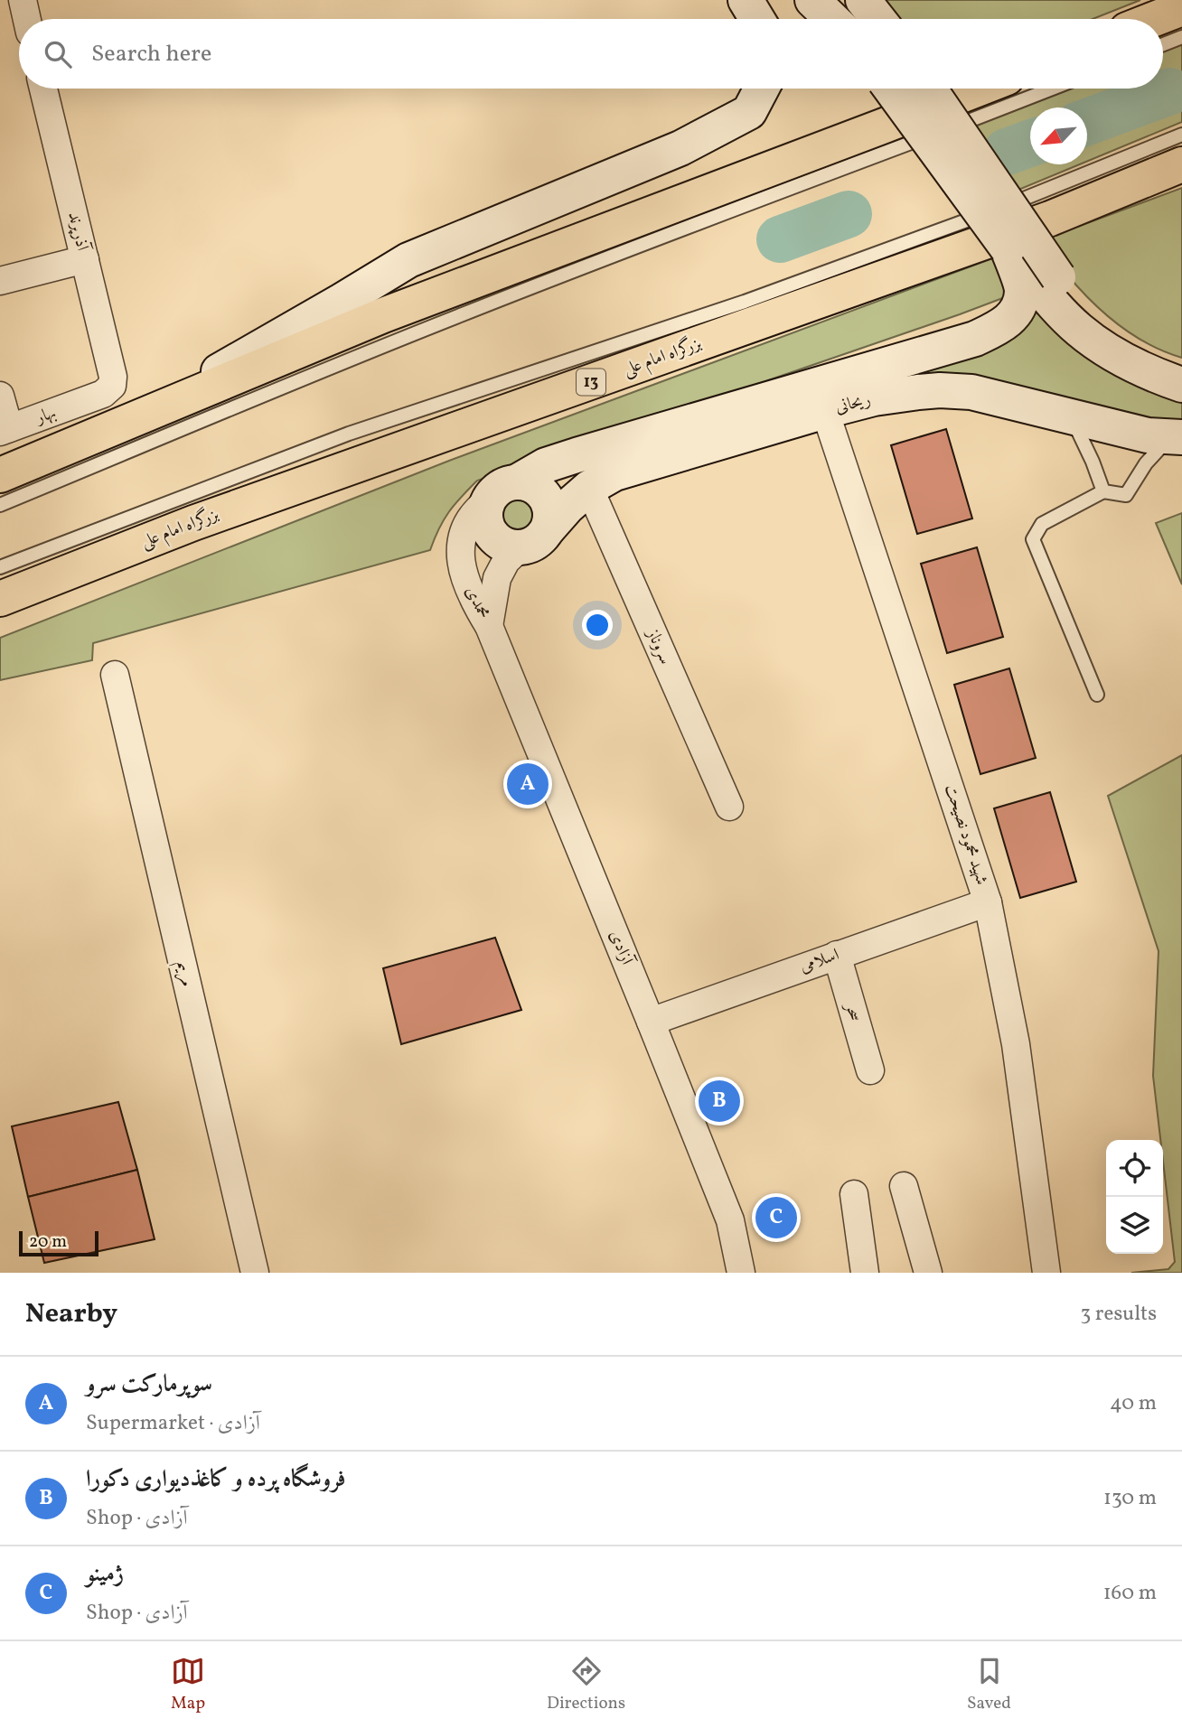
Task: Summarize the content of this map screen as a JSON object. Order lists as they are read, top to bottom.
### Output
{
  "streets": {
    "highway": ["بزرگراه امام علی", "13"],
    "main road": ["ریحانی"],
    "street": [
      "آذرپرند",
      "بهار",
      "محمدی",
      "سروناز",
      "شهید محمود نصیحت",
      "آزادی",
      "اسلامی",
      "مریم",
      "سحر"
    ]
  },
  "crossings": [
    ["آذرپرند", "بهار"],
    ["ریحانی", "محمدی"],
    ["ریحانی", "سروناز"],
    ["ریحانی", "شهید محمود نصیحت"],
    ["محمدی", "آزادی"],
    ["شهید محمود نصیحت", "اسلامی"],
    ["آزادی", "اسلامی"],
    ["اسلامی", "سحر"]
  ],
  "scale_bar": "20 m",
  "north": "bottom left",
  "page": {
    "search": "Search here",
    "pins": ["A", "B", "C"],
    "scale": "20 m",
    "heading": ["Nearby", "3 results"],
    "list": [
      {
        "mark": "A",
        "name": "سوپرمارکت سرو",
        "note": "Supermarket · آزادی",
        "value": "40 m"
      },
      {
        "mark": "B",
        "name": "فروشگاه پرده و کاغذدیواری دکورا",
        "note": "Shop · آزادی",
        "value": "130 m"
      },
      {
        "mark": "C",
        "name": "ژمینو",
        "note": "Shop · آزادی",
        "value": "160 m"
      }
    ],
    "nav": ["Map", "Directions", "Saved"]
  }
}
